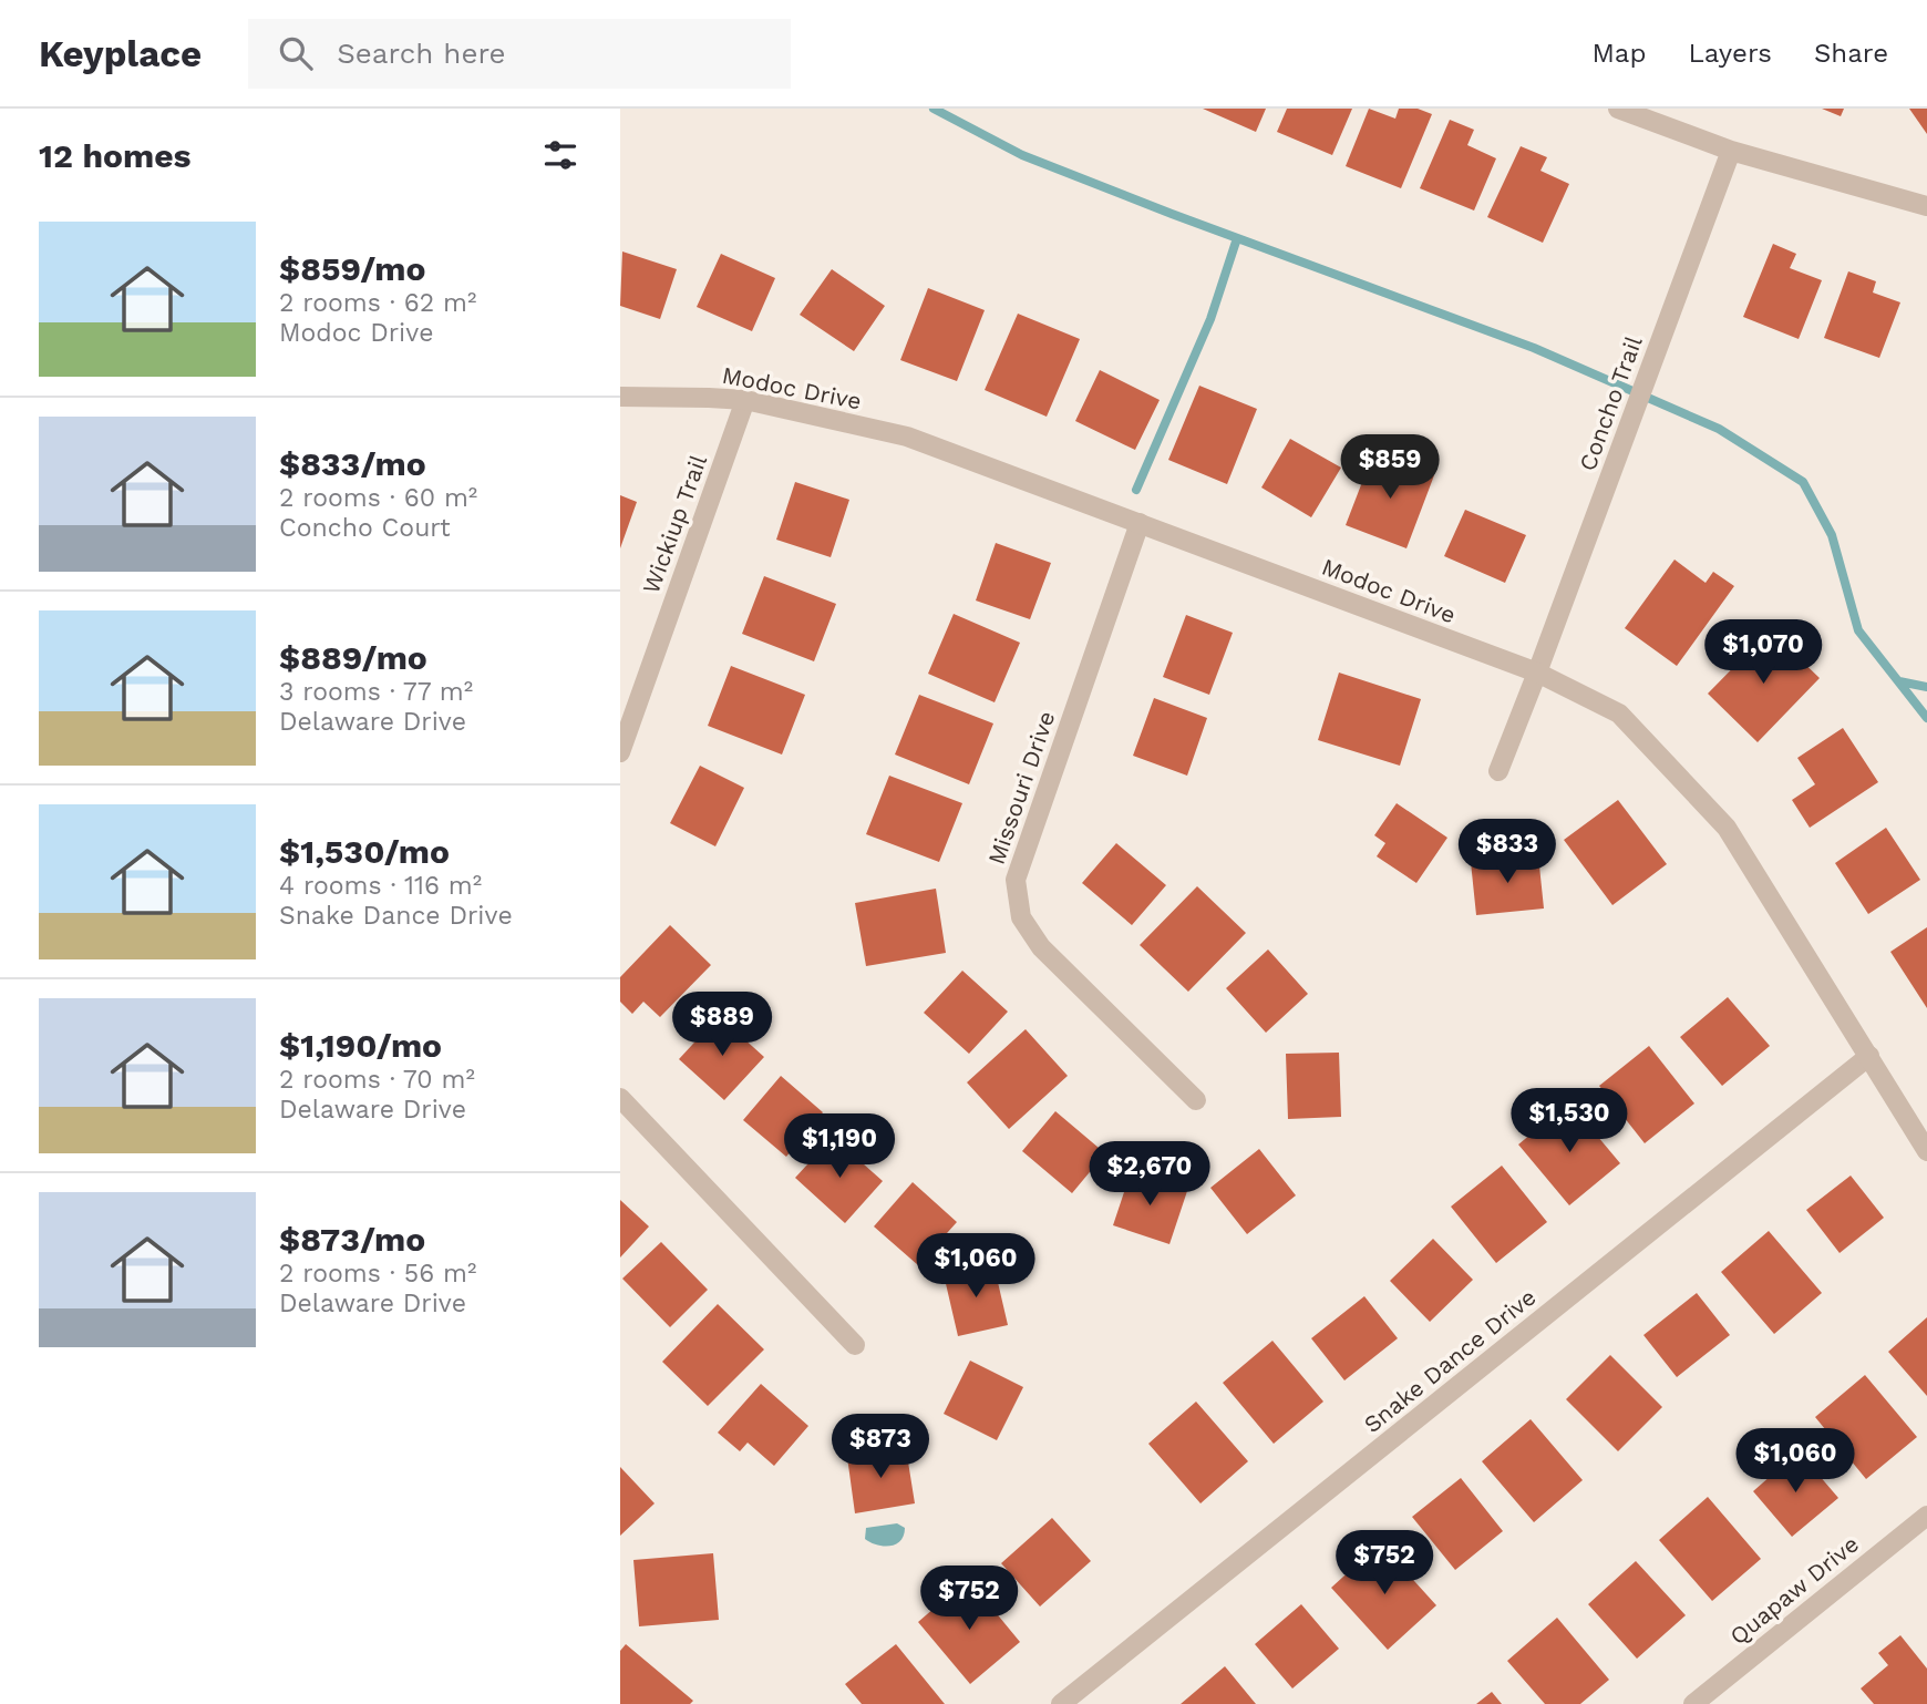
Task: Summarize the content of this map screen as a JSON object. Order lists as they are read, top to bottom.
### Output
{
  "streets": {
    "street": [
      "Modoc Drive",
      "Concho Trail",
      "Wickiup Trail",
      "Missouri Drive",
      "Snake Dance Drive",
      "Quapaw Drive"
    ]
  },
  "crossings": [
    ["Modoc Drive", "Concho Trail"],
    ["Modoc Drive", "Wickiup Trail"],
    ["Modoc Drive", "Missouri Drive"],
    ["Modoc Drive", "Snake Dance Drive"]
  ],
  "page": {
    "header": "Keyplace",
    "search": "Search here",
    "nav": ["Map", "Layers", "Share"],
    "heading": "12 homes",
    "list": [
      {
        "name": "$859/mo",
        "note": "2 rooms · 62 m² · Modoc Drive"
      },
      {
        "name": "$833/mo",
        "note": "2 rooms · 60 m² · Concho Court"
      },
      {
        "name": "$889/mo",
        "note": "3 rooms · 77 m² · Delaware Drive"
      },
      {
        "name": "$1,530/mo",
        "note": "4 rooms · 116 m² · Snake Dance Drive"
      },
      {
        "name": "$1,190/mo",
        "note": "2 rooms · 70 m² · Delaware Drive"
      },
      {
        "name": "$873/mo",
        "note": "2 rooms · 56 m² · Delaware Drive"
      }
    ],
    "price": [
      "$859",
      "$1,070",
      "$833",
      "$889",
      "$1,530",
      "$1,190",
      "$2,670",
      "$1,060",
      "$873",
      "$1,060",
      "$752",
      "$752"
    ]
  }
}
